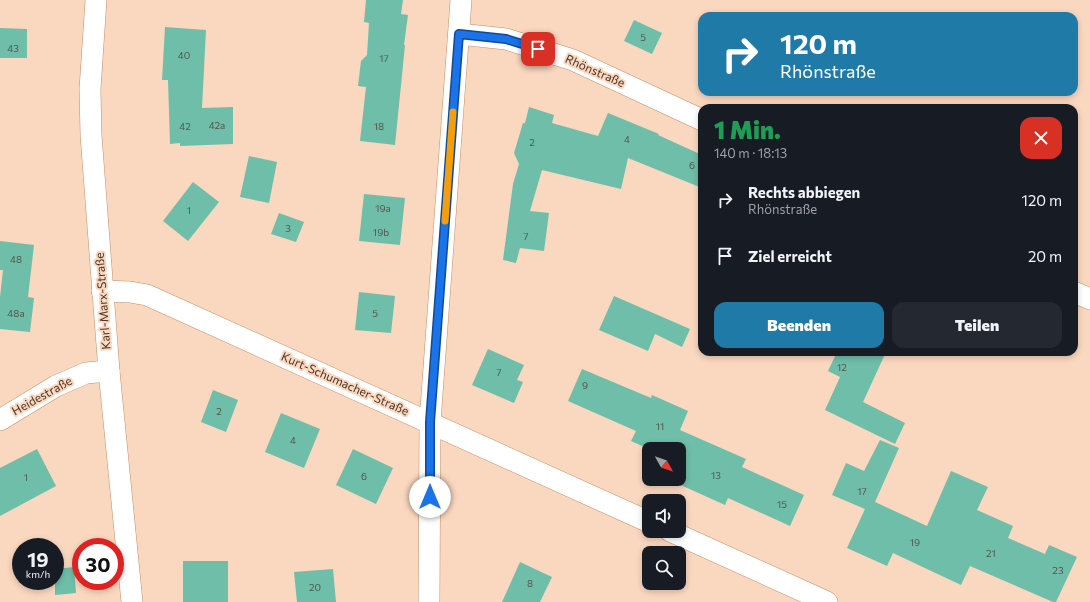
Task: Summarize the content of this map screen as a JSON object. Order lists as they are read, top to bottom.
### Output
{
  "streets": {
    "street": [
      "Rhönstraße",
      "Karl-Marx-Straße",
      "Kurt-Schumacher-Straße",
      "Heidestraße"
    ]
  },
  "crossings": [
    ["Karl-Marx-Straße", "Kurt-Schumacher-Straße"],
    ["Karl-Marx-Straße", "Heidestraße"]
  ],
  "house_numbers": [
    "5",
    "43",
    "40",
    "17",
    "42a",
    "42",
    "18",
    "4",
    "2",
    "6",
    "19a",
    "1",
    "3",
    "19b",
    "7",
    "48",
    "48a",
    "5",
    "12",
    "7",
    "9",
    "2",
    "11",
    "4",
    "13",
    "6",
    "1",
    "17",
    "15",
    "19",
    "21",
    "23",
    "8",
    "20"
  ],
  "north": "bottom right",
  "page": {
    "turn": ["120 m", "Rhönstraße"],
    "heading": ["1 Min.", "140 m · 18:13"],
    "list": [
      {
        "name": "Rechts abbiegen",
        "note": "Rhönstraße",
        "value": "120 m"
      },
      {
        "name": "Ziel erreicht",
        "value": "20 m"
      }
    ],
    "buttons": ["Beenden", "Teilen"],
    "speed": "19 km/h",
    "limit": "30"
  }
}
